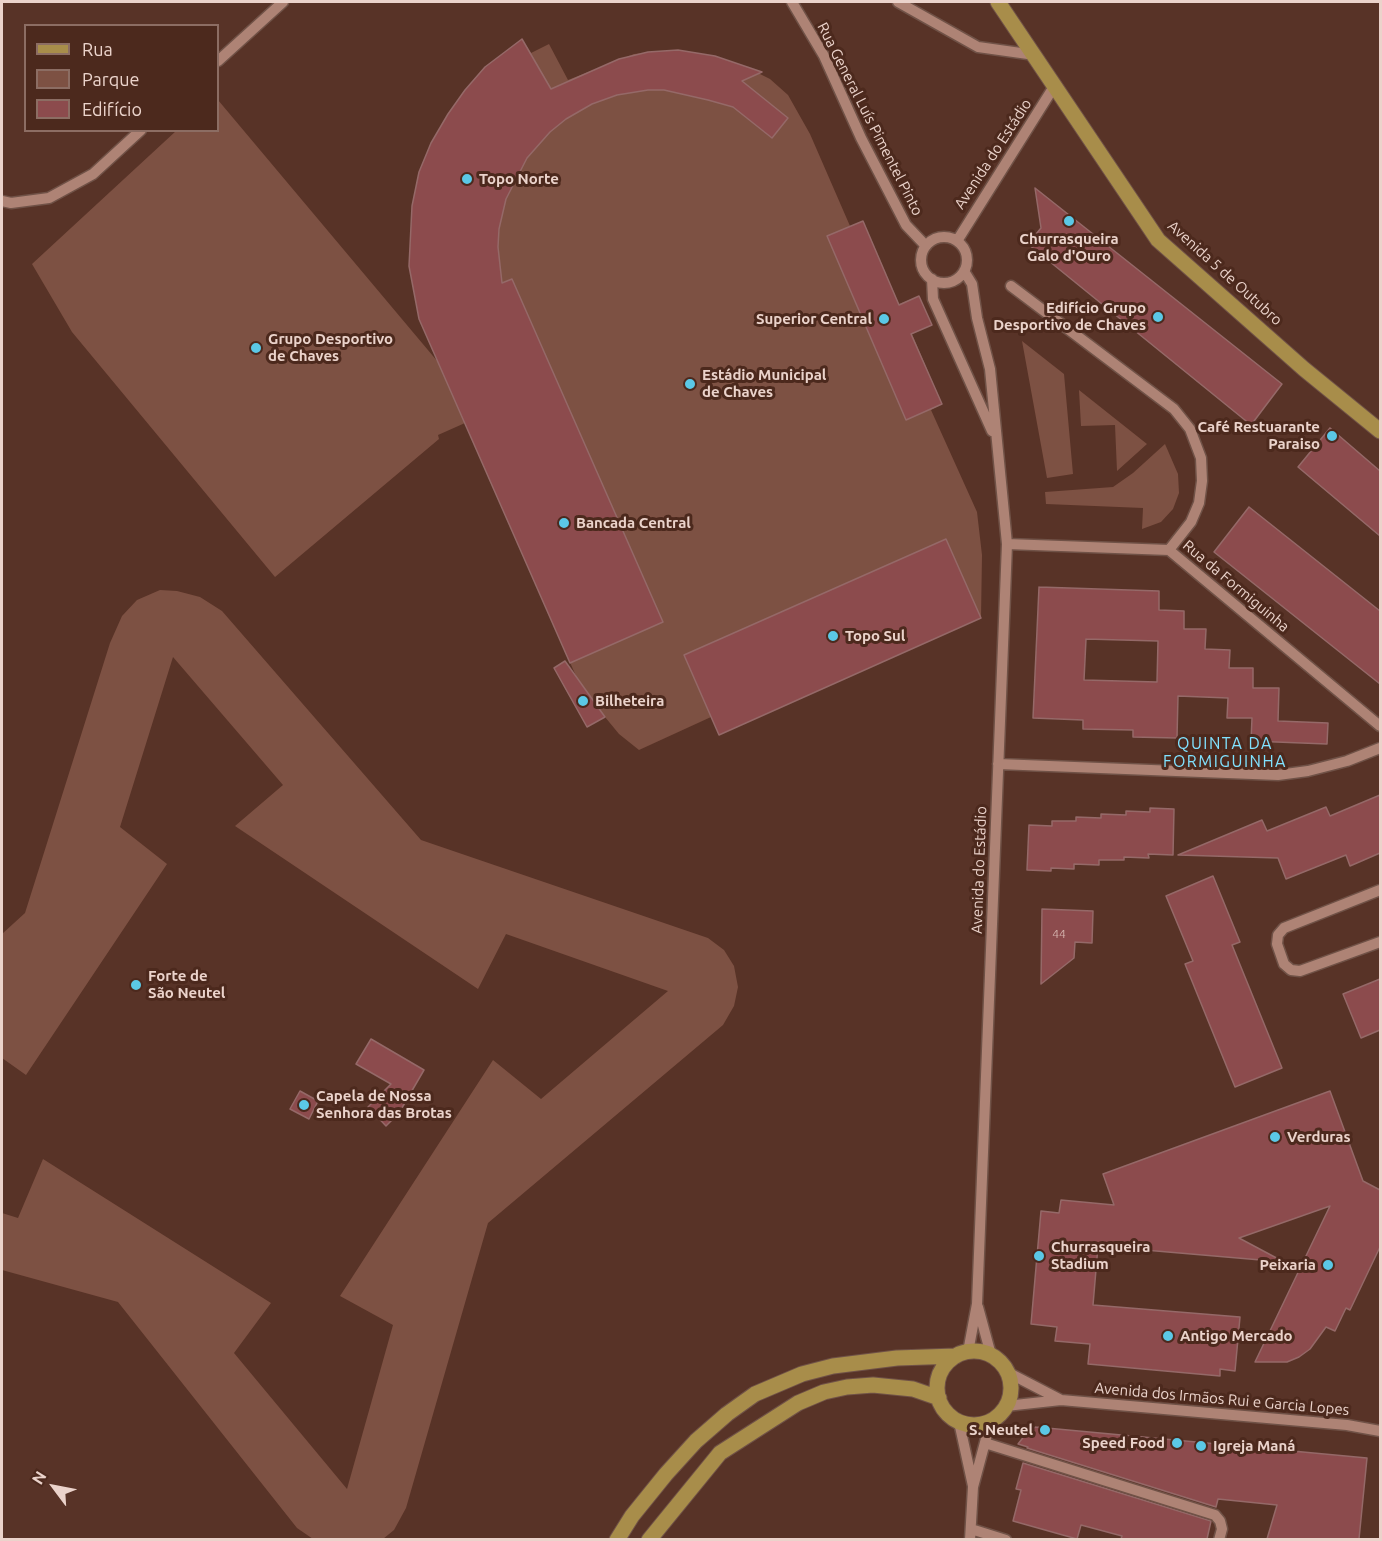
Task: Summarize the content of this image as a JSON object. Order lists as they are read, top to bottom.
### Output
{
  "streets": {
    "main road": ["Avenida 5 de Outubro"],
    "street": [
      "Rua General Luís Pimentel Pinto",
      "Avenida do Estádio",
      "Rua da Formiguinha",
      "Avenida dos Irmãos Rui e Garcia Lopes"
    ]
  },
  "crossings": [
    ["Rua General Luís Pimentel Pinto", "Avenida do Estádio"],
    ["Avenida do Estádio", "Avenida 5 de Outubro"],
    ["Avenida do Estádio", "Rua da Formiguinha"]
  ],
  "districts": ["QUINTA DA FORMIGUINHA"],
  "places": [
    "Topo Norte",
    "Churrasqueira Galo d'Ouro",
    "Edifício Grupo Desportivo de Chaves",
    "Superior Central",
    "Grupo Desportivo de Chaves",
    "Estádio Municipal de Chaves",
    "Café Restuarante Paraiso",
    "Bancada Central",
    "Topo Sul",
    "Bilheteira",
    "Forte de São Neutel",
    "Capela de Nossa Senhora das Brotas",
    "Verduras",
    "Churrasqueira Stadium",
    "Peixaria",
    "Antigo Mercado",
    "S. Neutel",
    "Speed Food",
    "Igreja Maná"
  ],
  "house_numbers": ["44"],
  "legend": ["Rua", "Parque", "Edifício"],
  "north": "top left"
}
